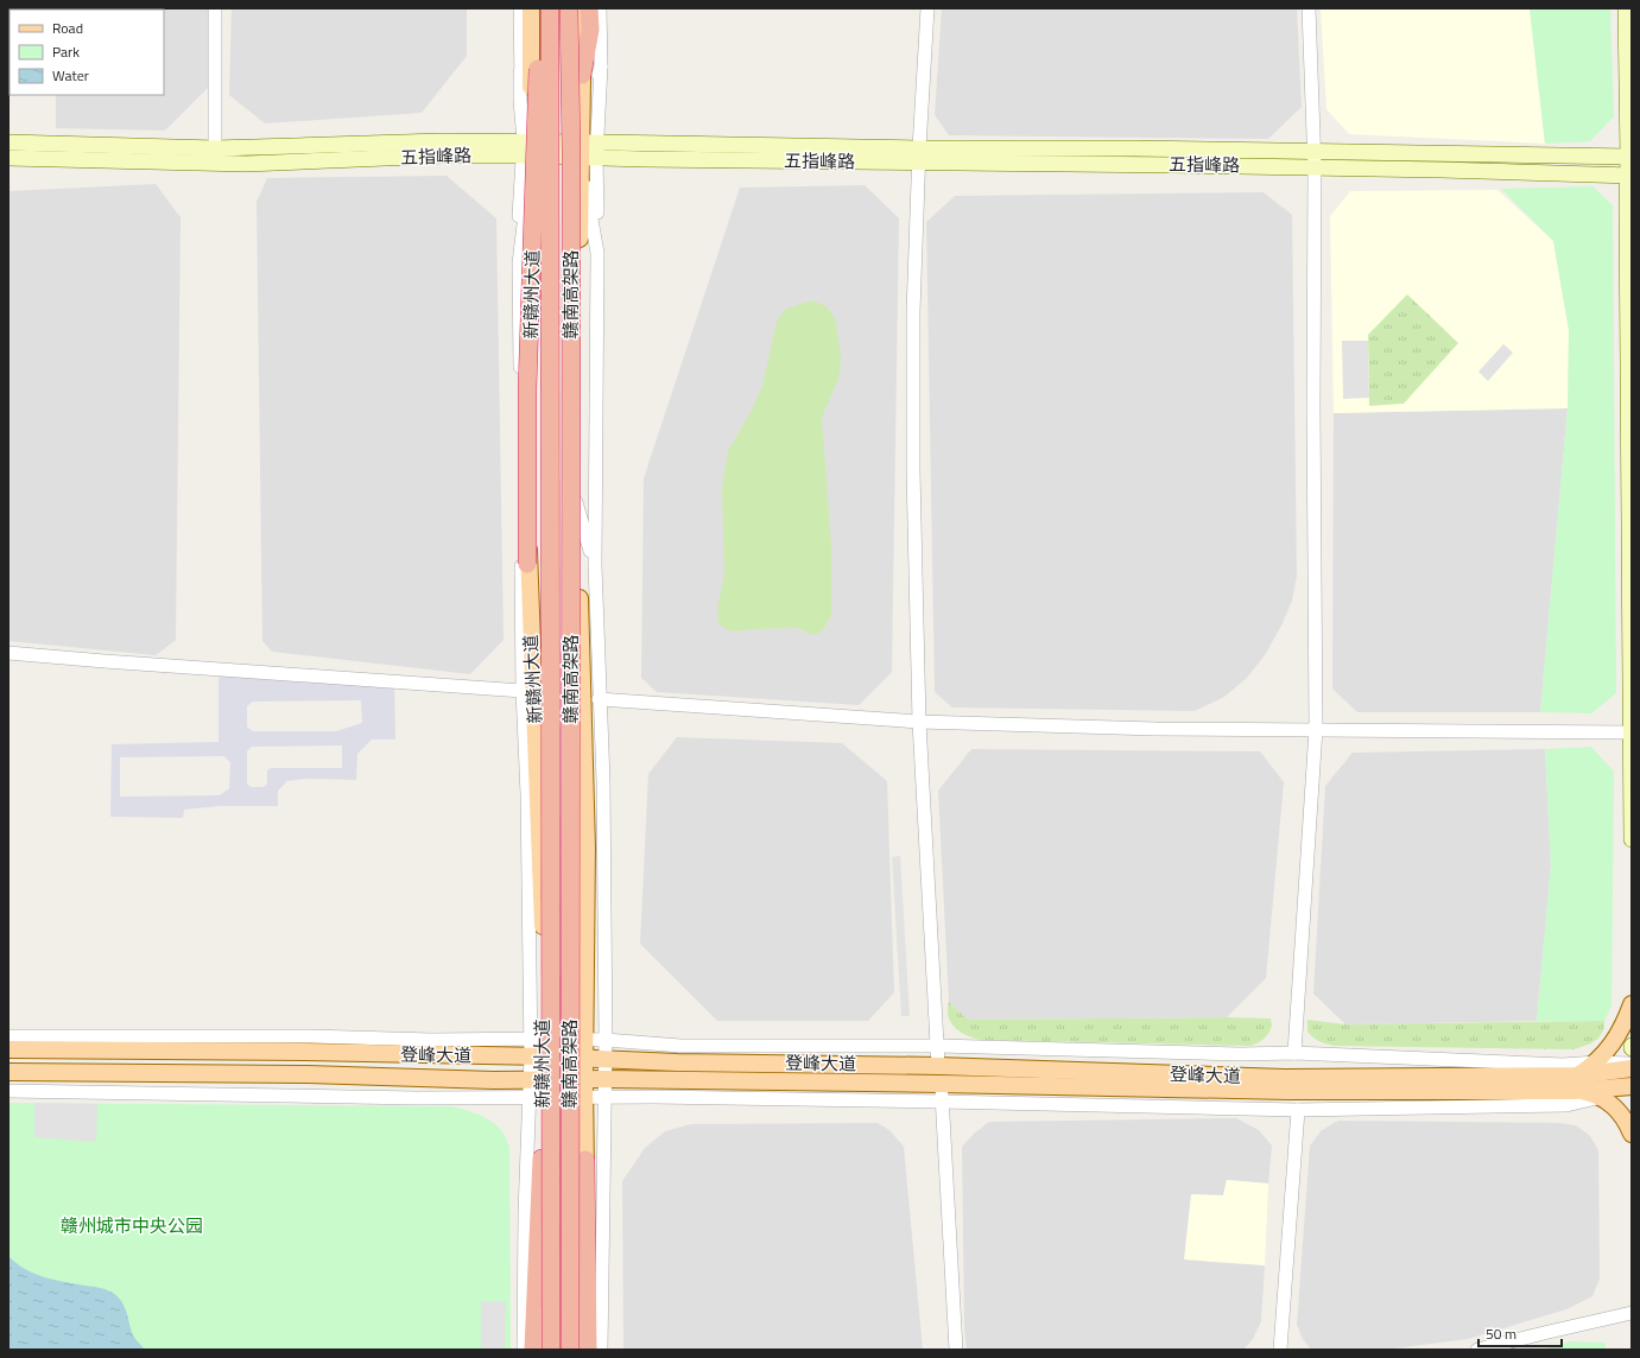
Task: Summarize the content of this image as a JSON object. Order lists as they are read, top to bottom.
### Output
{
  "streets": {
    "highway": ["赣南高架路"],
    "main road": ["五指峰路", "新赣州大道", "登峰大道"]
  },
  "crossings": [
    ["五指峰路", "新赣州大道"],
    ["新赣州大道", "登峰大道"]
  ],
  "parks": ["赣州城市中央公园"],
  "legend": ["Road", "Park", "Water"],
  "scale_bar": "50 m"
}
